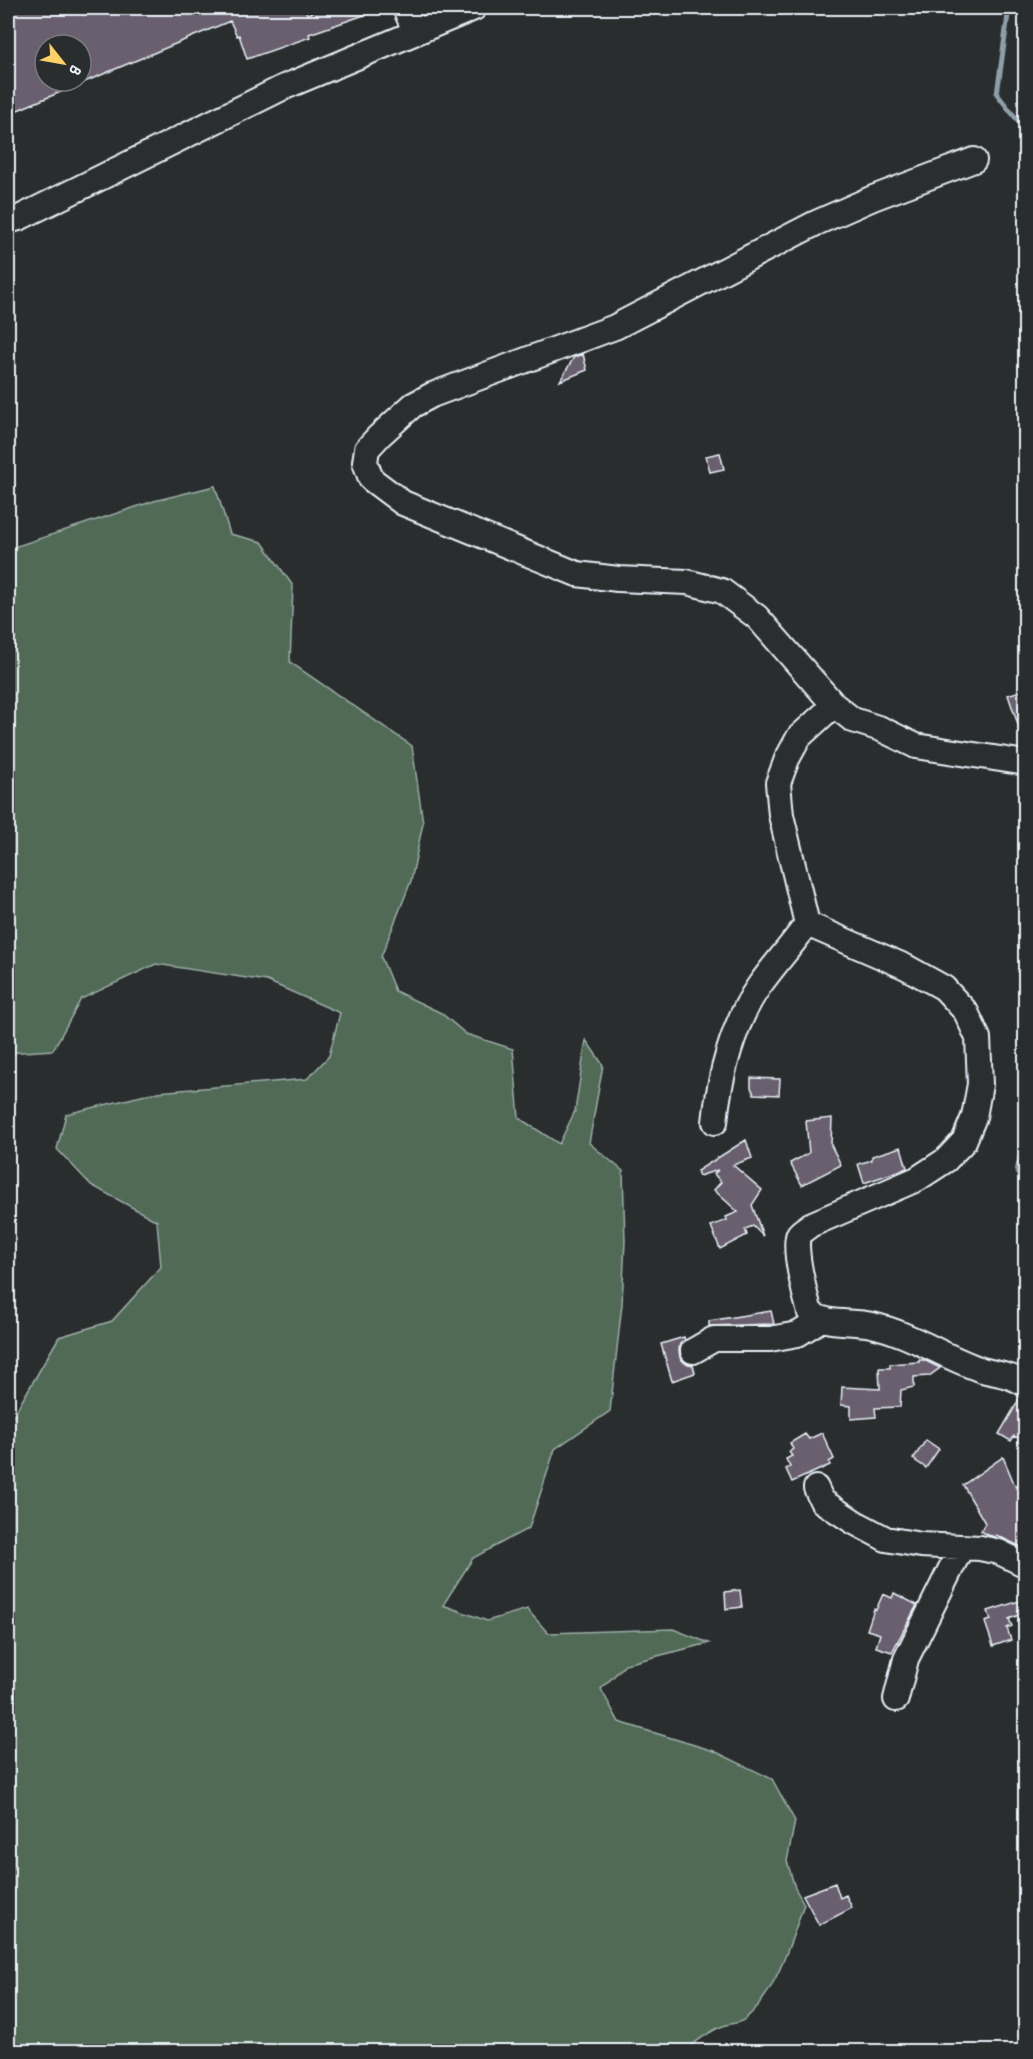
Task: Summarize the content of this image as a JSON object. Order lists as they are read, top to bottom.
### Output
{
  "north": "bottom right"
}
